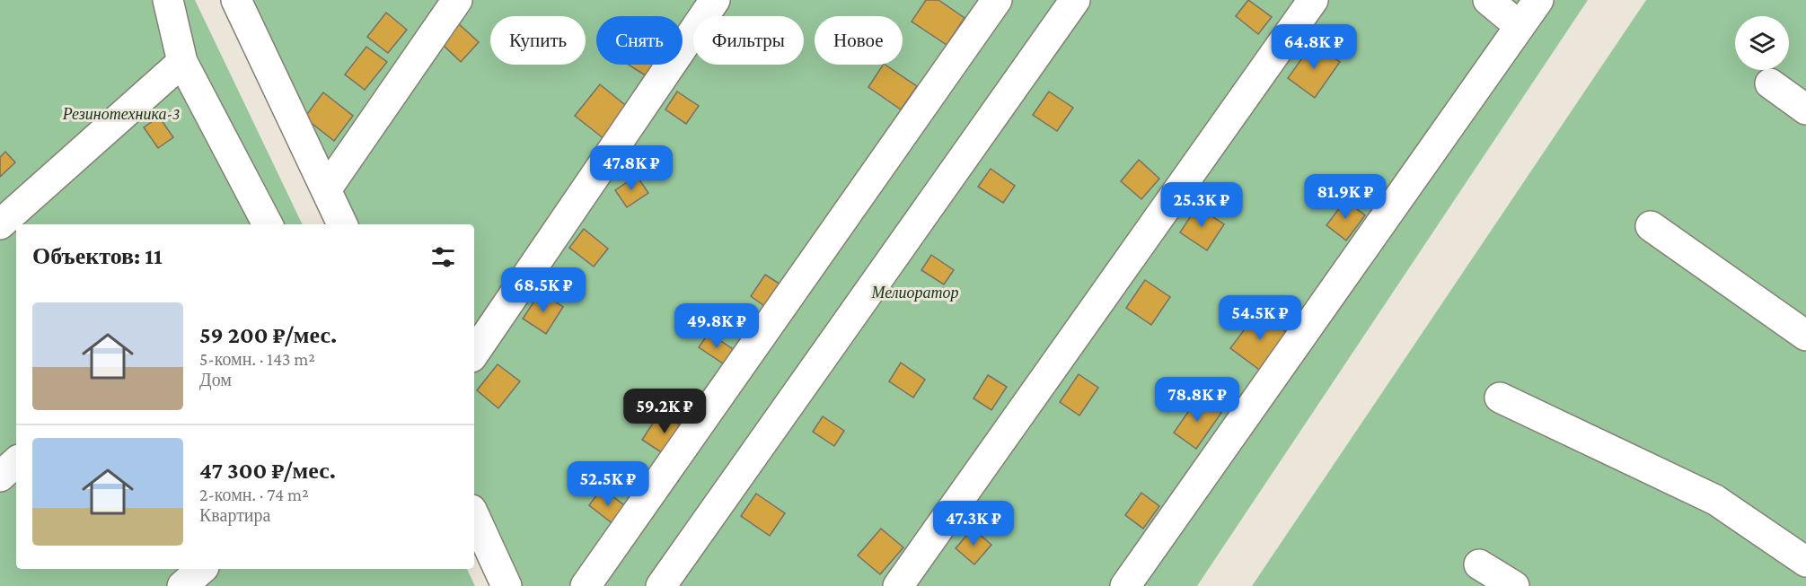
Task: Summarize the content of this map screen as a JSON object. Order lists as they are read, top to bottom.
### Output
{
  "parks": ["Резинотехника-3", "Мелиоратор"],
  "page": {
    "chip": [
      "Купить",
      "Снять",
      "Фильтры",
      "Новое"
    ],
    "price": [
      "64.8K ₽",
      "47.8K ₽",
      "81.9K ₽",
      "25.3K ₽",
      "68.5K ₽",
      "54.5K ₽",
      "49.8K ₽",
      "78.8K ₽",
      "59.2K ₽",
      "52.5K ₽",
      "47.3K ₽"
    ],
    "heading": "Объектов: 11",
    "list": [
      {
        "name": "59 200 ₽/мес.",
        "note": "5-комн. · 143 m² · Дом"
      },
      {
        "name": "47 300 ₽/мес.",
        "note": "2-комн. · 74 m² · Квартира"
      }
    ]
  }
}
